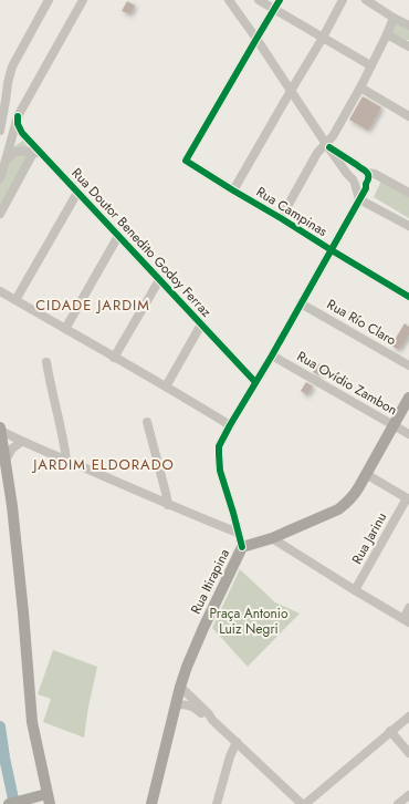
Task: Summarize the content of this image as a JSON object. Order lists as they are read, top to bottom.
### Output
{
  "streets": {
    "main road": ["Rua Itirapina"],
    "street": [
      "Rua Campinas",
      "Rua Doutor Benedito Godoy Ferraz",
      "Rua Río Claro",
      "Rua Ovídio Zambon",
      "Rua Jarinu"
    ]
  },
  "crossings": [
    ["Rua Ovídio Zambon", "Rua Itirapina"]
  ],
  "districts": ["CIDADE JARDIM", "JARDIM ELDORADO"],
  "parks": ["Praça Antonio Luiz Negri"]
}
